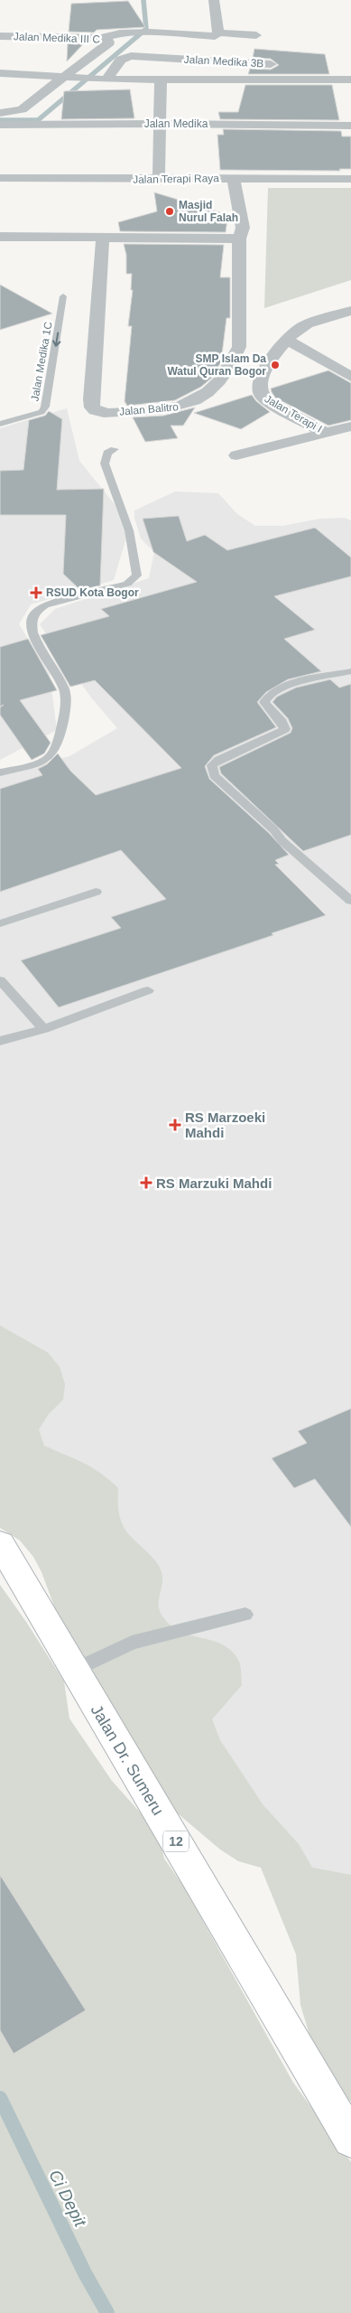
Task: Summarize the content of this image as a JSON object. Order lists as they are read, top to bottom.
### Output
{
  "streets": {
    "main road": ["Jalan Dr. Sumeru", "12"],
    "street": [
      "Jalan Medika III C",
      "Jalan Medika 3B",
      "Jalan Medika",
      "Jalan Terapi Raya",
      "Jalan Balitro",
      "Jalan Terapi I"
    ],
    "lane": ["Jalan Medika 1C"]
  },
  "crossings": [
    ["Jalan Medika III C", "Jalan Medika 3B"]
  ],
  "one_way": ["Jalan Medika 1C"],
  "water": ["Ci Depit"],
  "places": {
    "other": ["Masjid Nurul Falah", "SMP Islam Da Watul Quran Bogor"],
    "health": ["RSUD Kota Bogor", "RS Marzoeki Mahdi", "RS Marzuki Mahdi"]
  }
}
